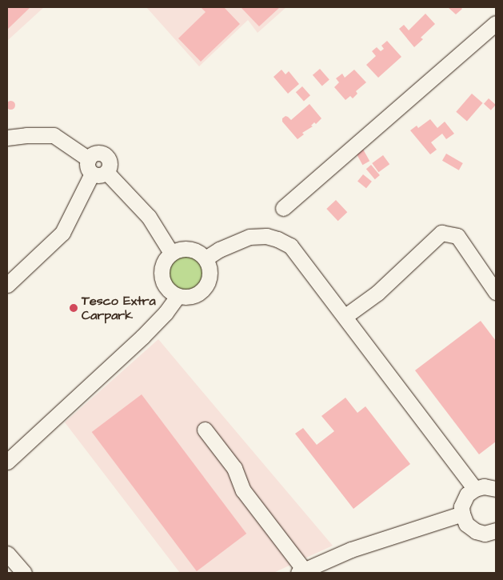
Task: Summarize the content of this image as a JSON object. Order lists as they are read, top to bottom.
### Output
{
  "places": ["Tesco Extra Carpark"]
}
